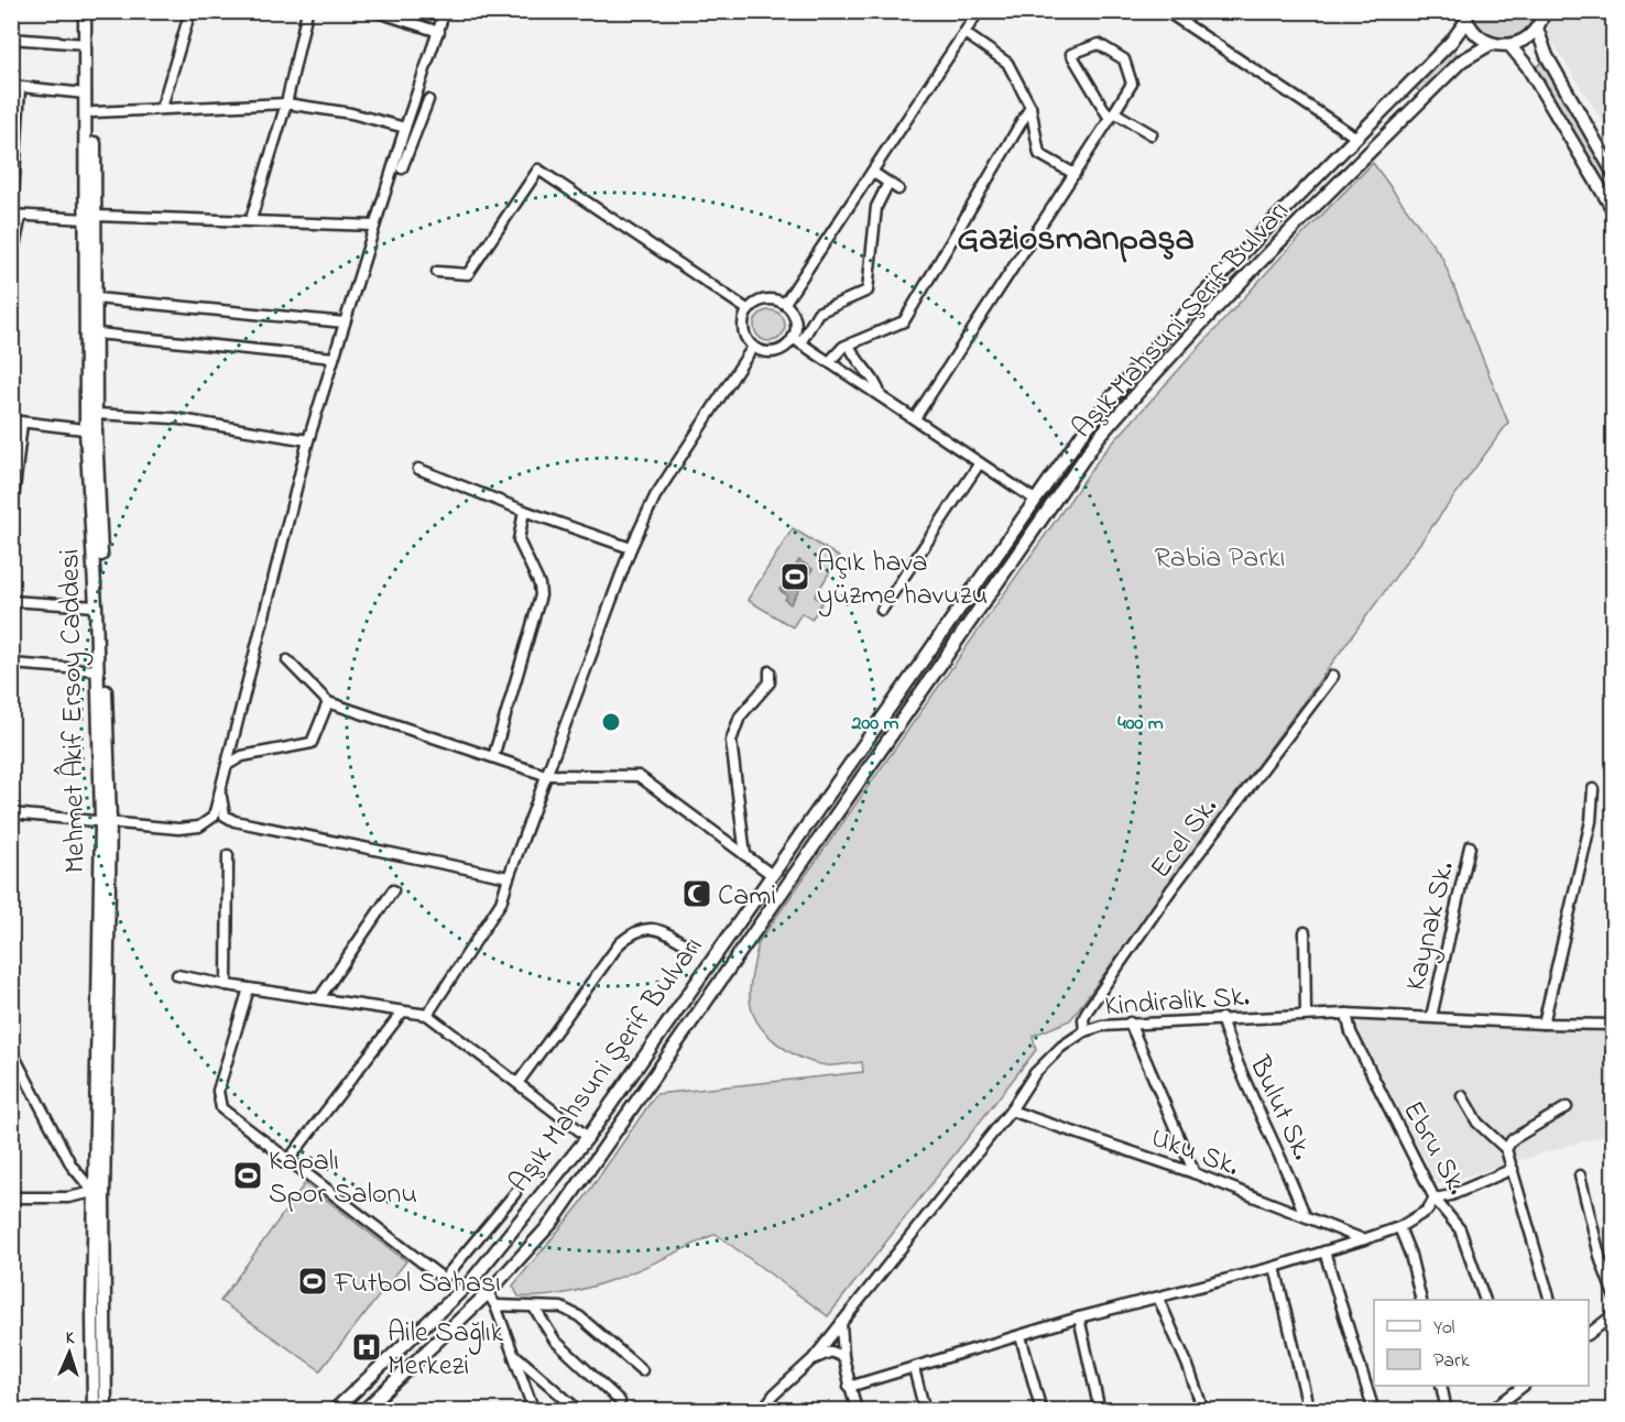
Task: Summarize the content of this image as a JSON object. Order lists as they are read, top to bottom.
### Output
{
  "streets": {
    "main road": ["Aşık Mahsuni Şerif Bulvarı", "Mehmet Âkif Ersoy Caddesi"],
    "street": [
      "Ecel Sk.",
      "Kaynak Sk.",
      "Kindiralik Sk.",
      "Bulut Sk.",
      "Ebru Sk.",
      "Uku Sk."
    ]
  },
  "crossings": [
    ["Ecel Sk.", "Kindiralik Sk."],
    ["Kaynak Sk.", "Kindiralik Sk."],
    ["Kindiralik Sk.", "Bulut Sk."],
    ["Kindiralik Sk.", "Ebru Sk."],
    ["Kindiralik Sk.", "Uku Sk."],
    ["Bulut Sk.", "Uku Sk."]
  ],
  "districts": ["Gaziosmanpaşa"],
  "parks": ["Rabia Parkı"],
  "places": {
    "sports": ["Açık hava yüzme havuzu", "Kapalı Spor Salonu", "Futbol Sahası"],
    "mosque": ["Cami"],
    "hospital": ["Aile Sağlık Merkezi"]
  },
  "legend": ["Yol", "Park"],
  "north": "top",
  "rings": ["200 m", "400 m"]
}
